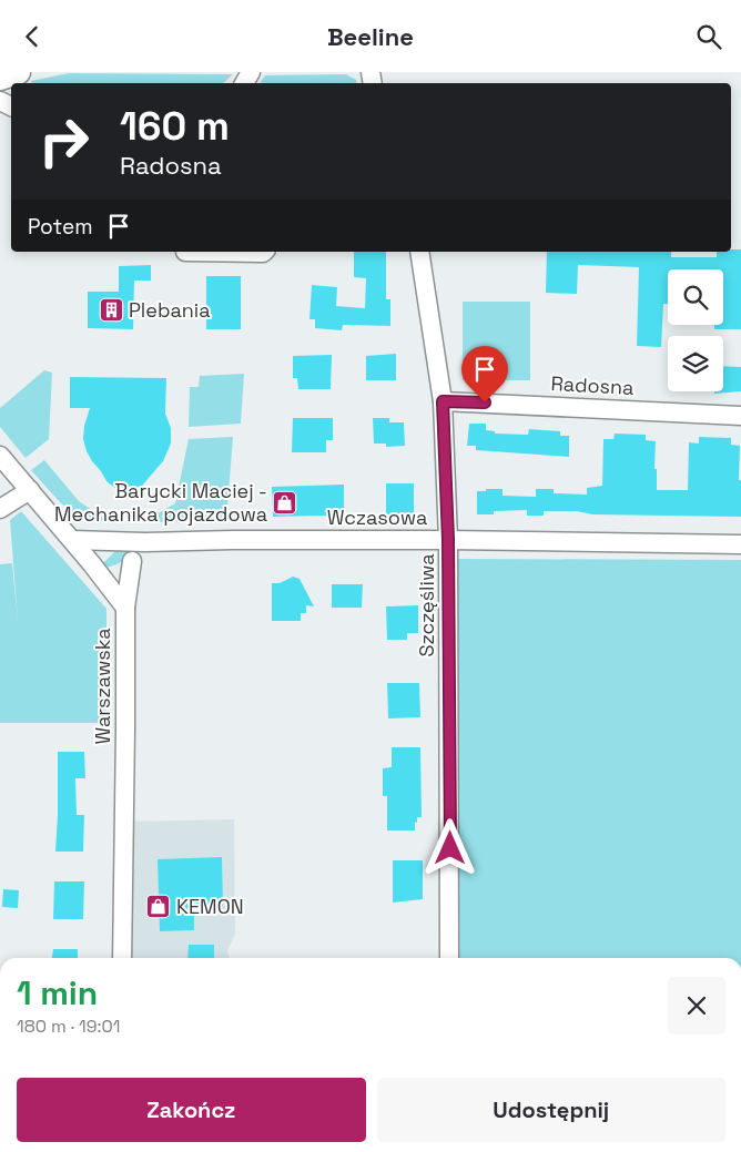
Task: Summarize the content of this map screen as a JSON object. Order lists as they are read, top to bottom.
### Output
{
  "streets": {
    "street": [
      "Radosna",
      "Wczasowa",
      "Szczęśliwa",
      "Warszawska"
    ]
  },
  "crossings": [
    ["Radosna", "Szczęśliwa"],
    ["Wczasowa", "Szczęśliwa"],
    ["Wczasowa", "Warszawska"]
  ],
  "places": {
    "building": ["Plebania"],
    "shop": ["Barycki Maciej - Mechanika pojazdowa", "KEMON"]
  },
  "page": {
    "header": "Beeline",
    "turn": ["160 m", "Radosna"],
    "then": "Potem",
    "heading": ["1 min", "180 m · 19:01"],
    "buttons": ["Zakończ", "Udostępnij"]
  }
}
